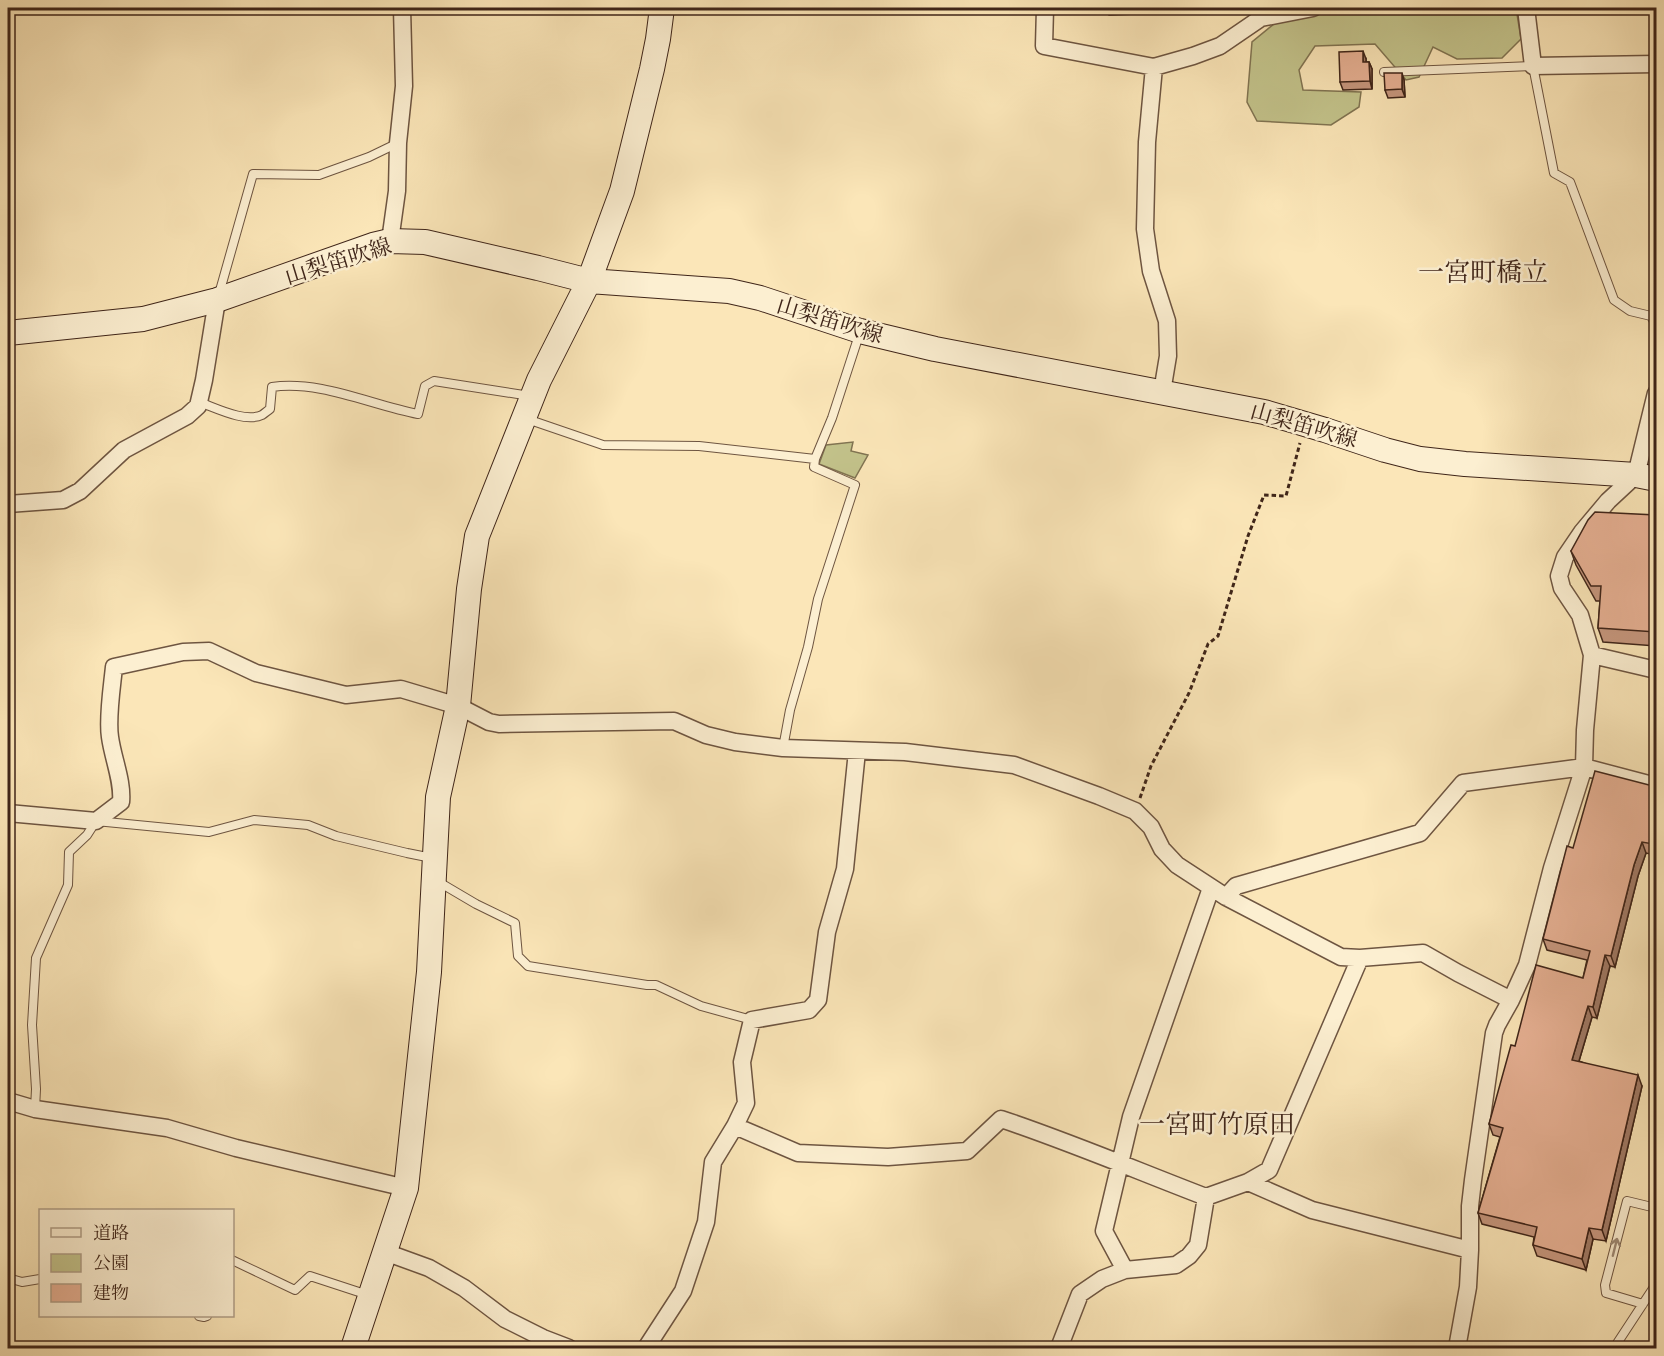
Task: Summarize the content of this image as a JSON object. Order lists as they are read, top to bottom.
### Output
{
  "streets": {
    "main road": ["山梨笛吹線"]
  },
  "districts": ["一宮町橋立", "一宮町竹原田"],
  "legend": ["道路", "公園", "建物"]
}
